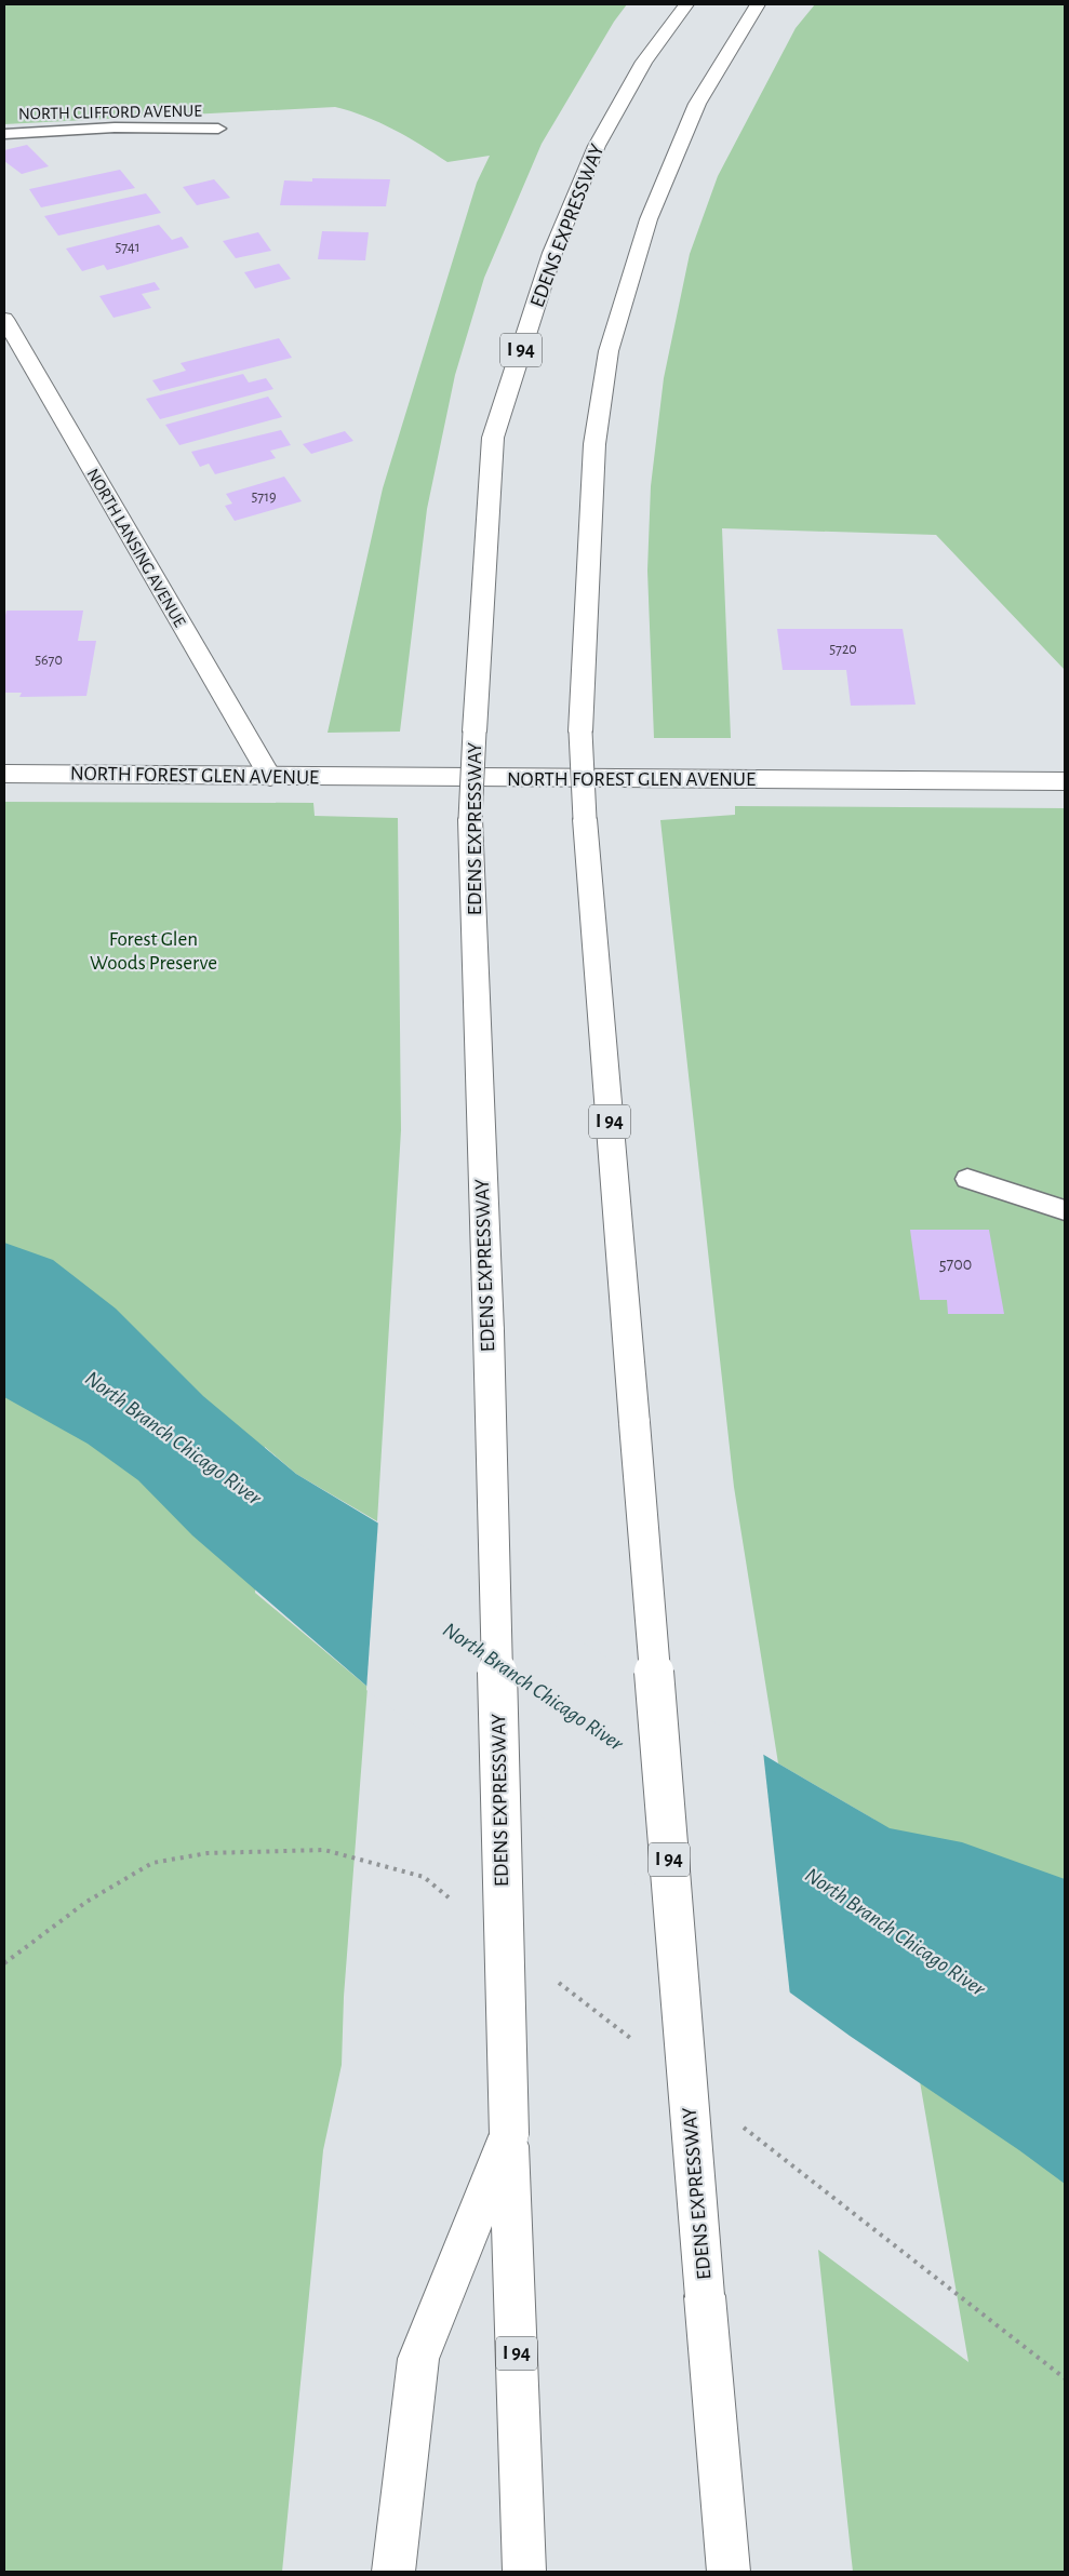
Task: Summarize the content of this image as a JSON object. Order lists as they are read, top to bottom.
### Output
{
  "streets": {
    "main road": [
      "EDENS EXPRESSWAY",
      "I 94",
      "NORTH LANSING AVENUE",
      "NORTH FOREST GLEN AVENUE"
    ],
    "lane": ["NORTH CLIFFORD AVENUE"]
  },
  "crossings": [
    ["NORTH LANSING AVENUE", "NORTH FOREST GLEN AVENUE"]
  ],
  "water": ["North Branch Chicago River"],
  "parks": ["Forest Glen Woods Preserve"],
  "house_numbers": [
    "5741",
    "5719",
    "5720",
    "5670",
    "5700"
  ]
}
